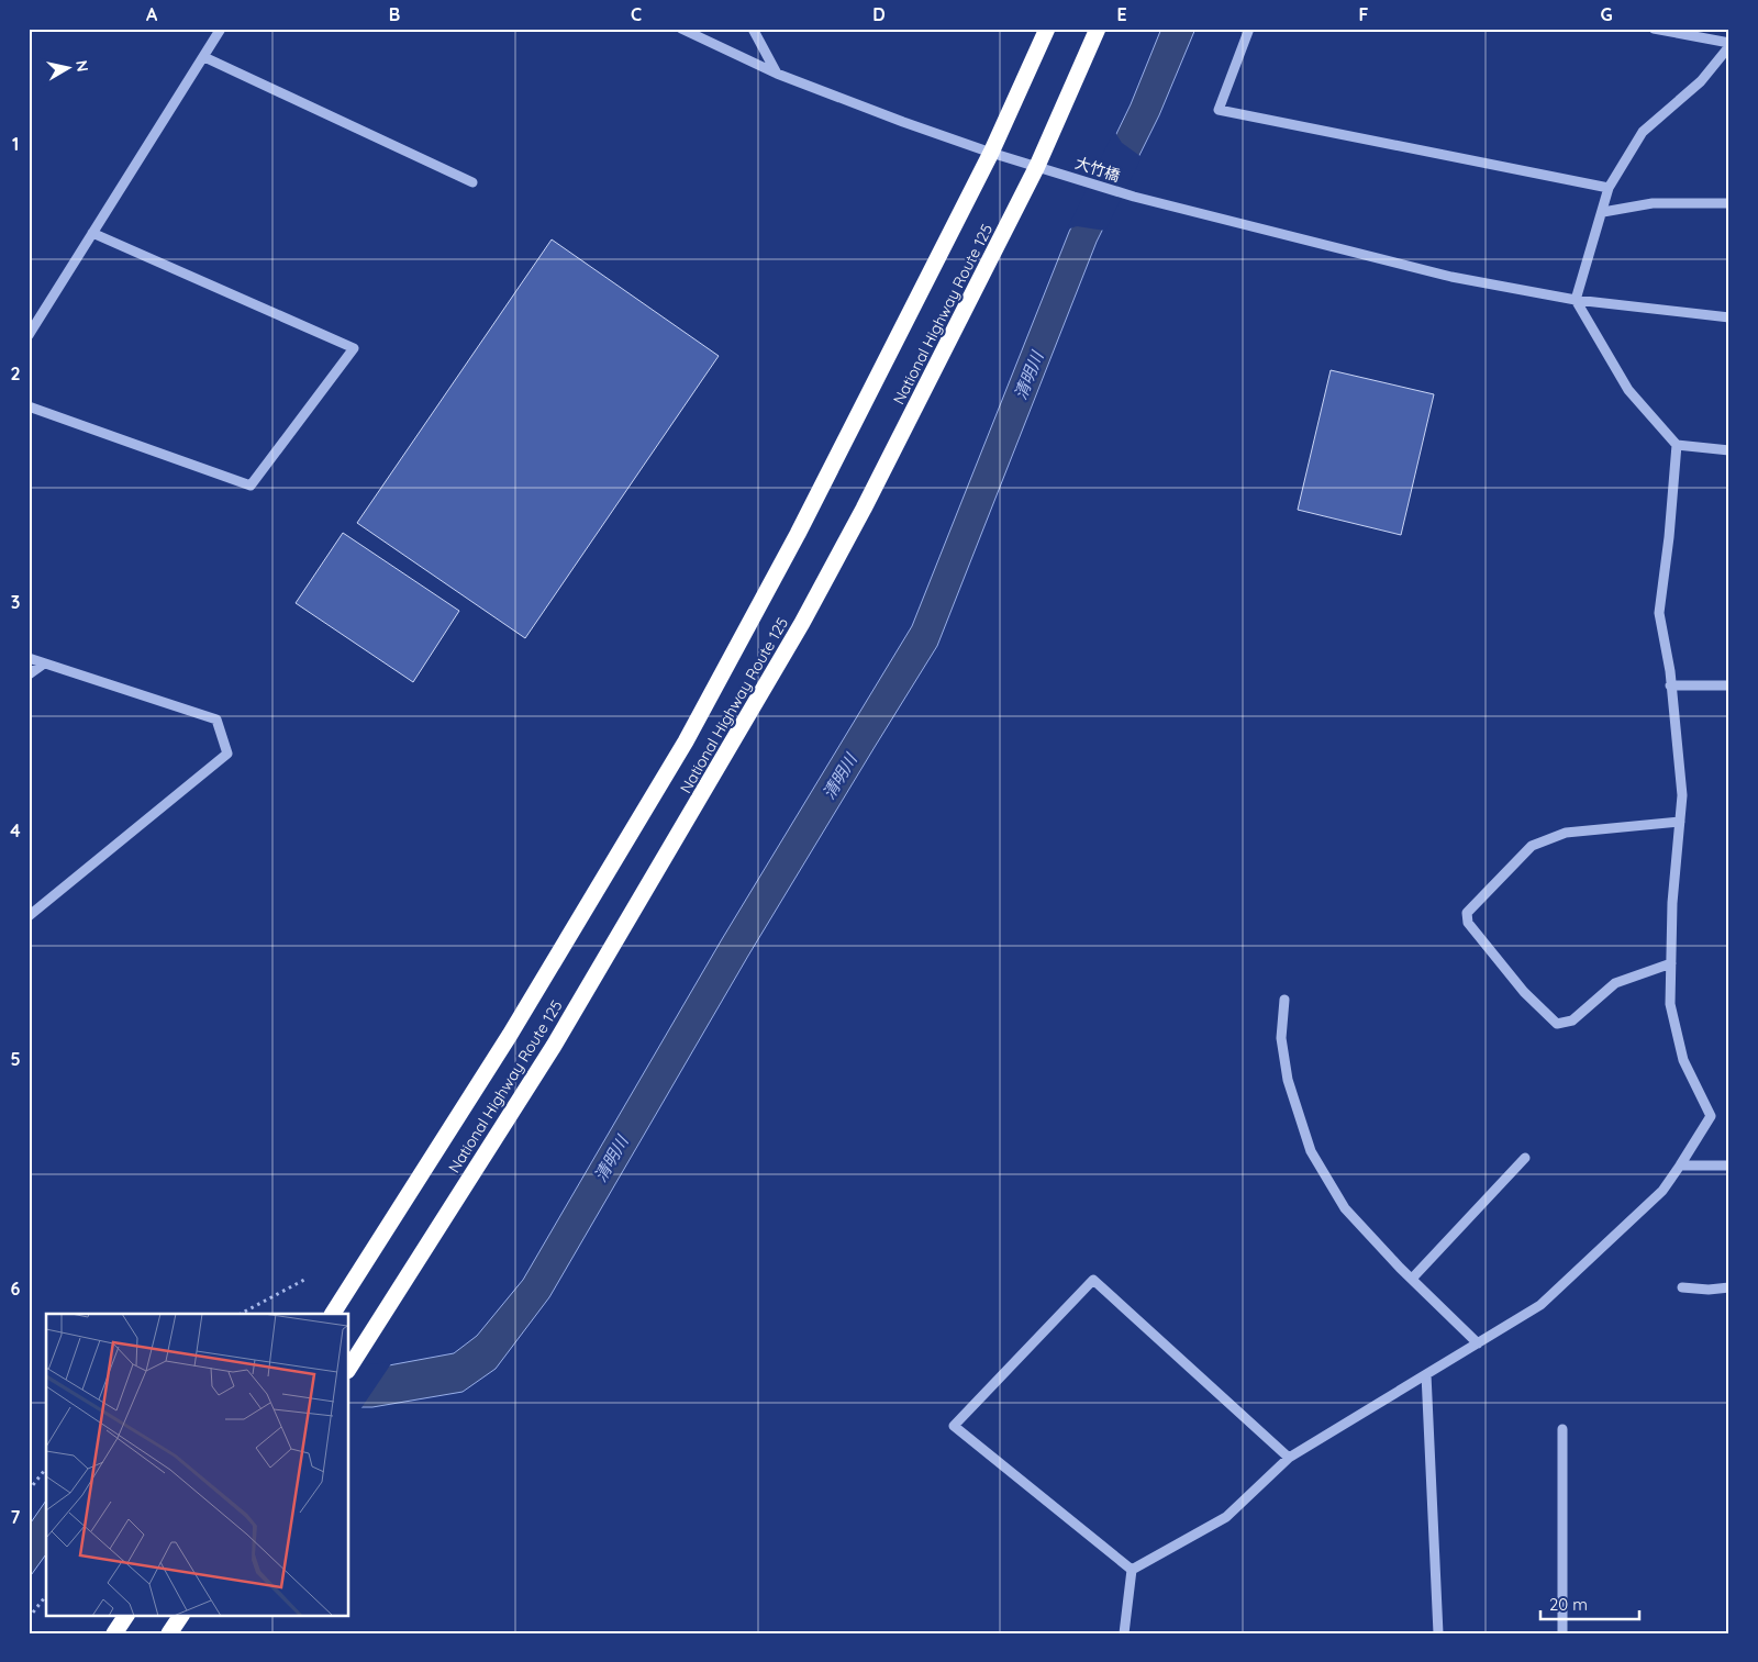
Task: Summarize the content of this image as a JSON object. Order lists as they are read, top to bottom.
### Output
{
  "streets": {
    "highway": ["National Highway Route 125"],
    "street": ["大竹橋"]
  },
  "crossings": [
    ["大竹橋", "National Highway Route 125"]
  ],
  "water": ["清明川"],
  "scale_bar": "20 m",
  "north": "right",
  "grid": {
    "columns": [
      "A",
      "B",
      "C",
      "D",
      "E",
      "F",
      "G"
    ],
    "rows": [
      "1",
      "2",
      "3",
      "4",
      "5",
      "6",
      "7"
    ]
  }
}
